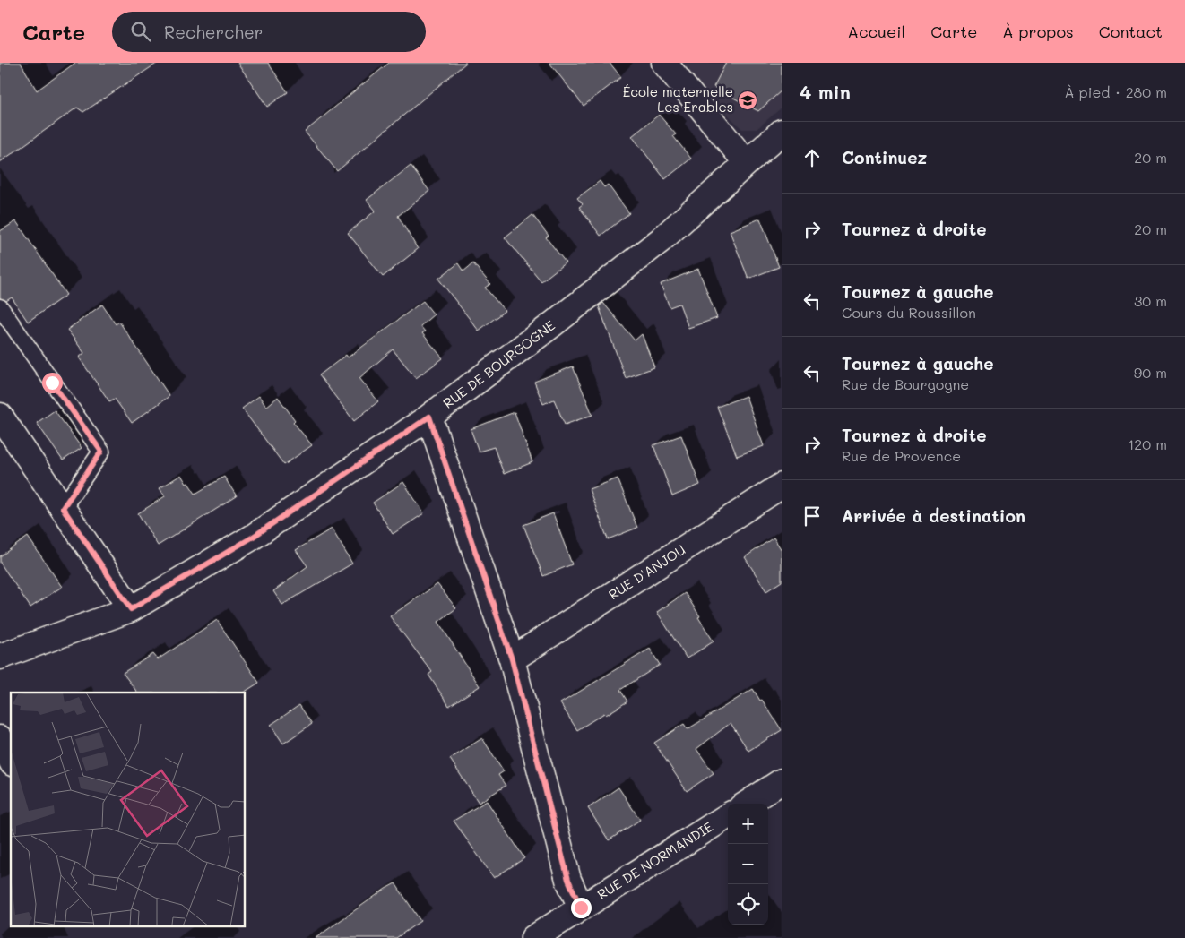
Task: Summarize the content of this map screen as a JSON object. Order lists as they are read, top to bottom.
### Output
{
  "streets": {
    "street": ["RUE DE BOURGOGNE", "RUE D'ANJOU", "RUE DE NORMANDIE"]
  },
  "places": {
    "school or university": ["École maternelle Les Erables"]
  },
  "page": {
    "header": "Carte",
    "search": "Rechercher",
    "nav": [
      "Accueil",
      "Carte",
      "À propos",
      "Contact"
    ],
    "heading": ["4 min", "À pied · 280 m"],
    "list": [
      ["Continuez", "20 m"],
      ["Tournez à droite", "20 m"],
      ["Tournez à gauche", "Cours du Roussillon", "30 m"],
      ["Tournez à gauche", "Rue de Bourgogne", "90 m"],
      ["Tournez à droite", "Rue de Provence", "120 m"],
      "Arrivée à destination"
    ],
    "map_buttons": ["+", "−"]
  }
}
